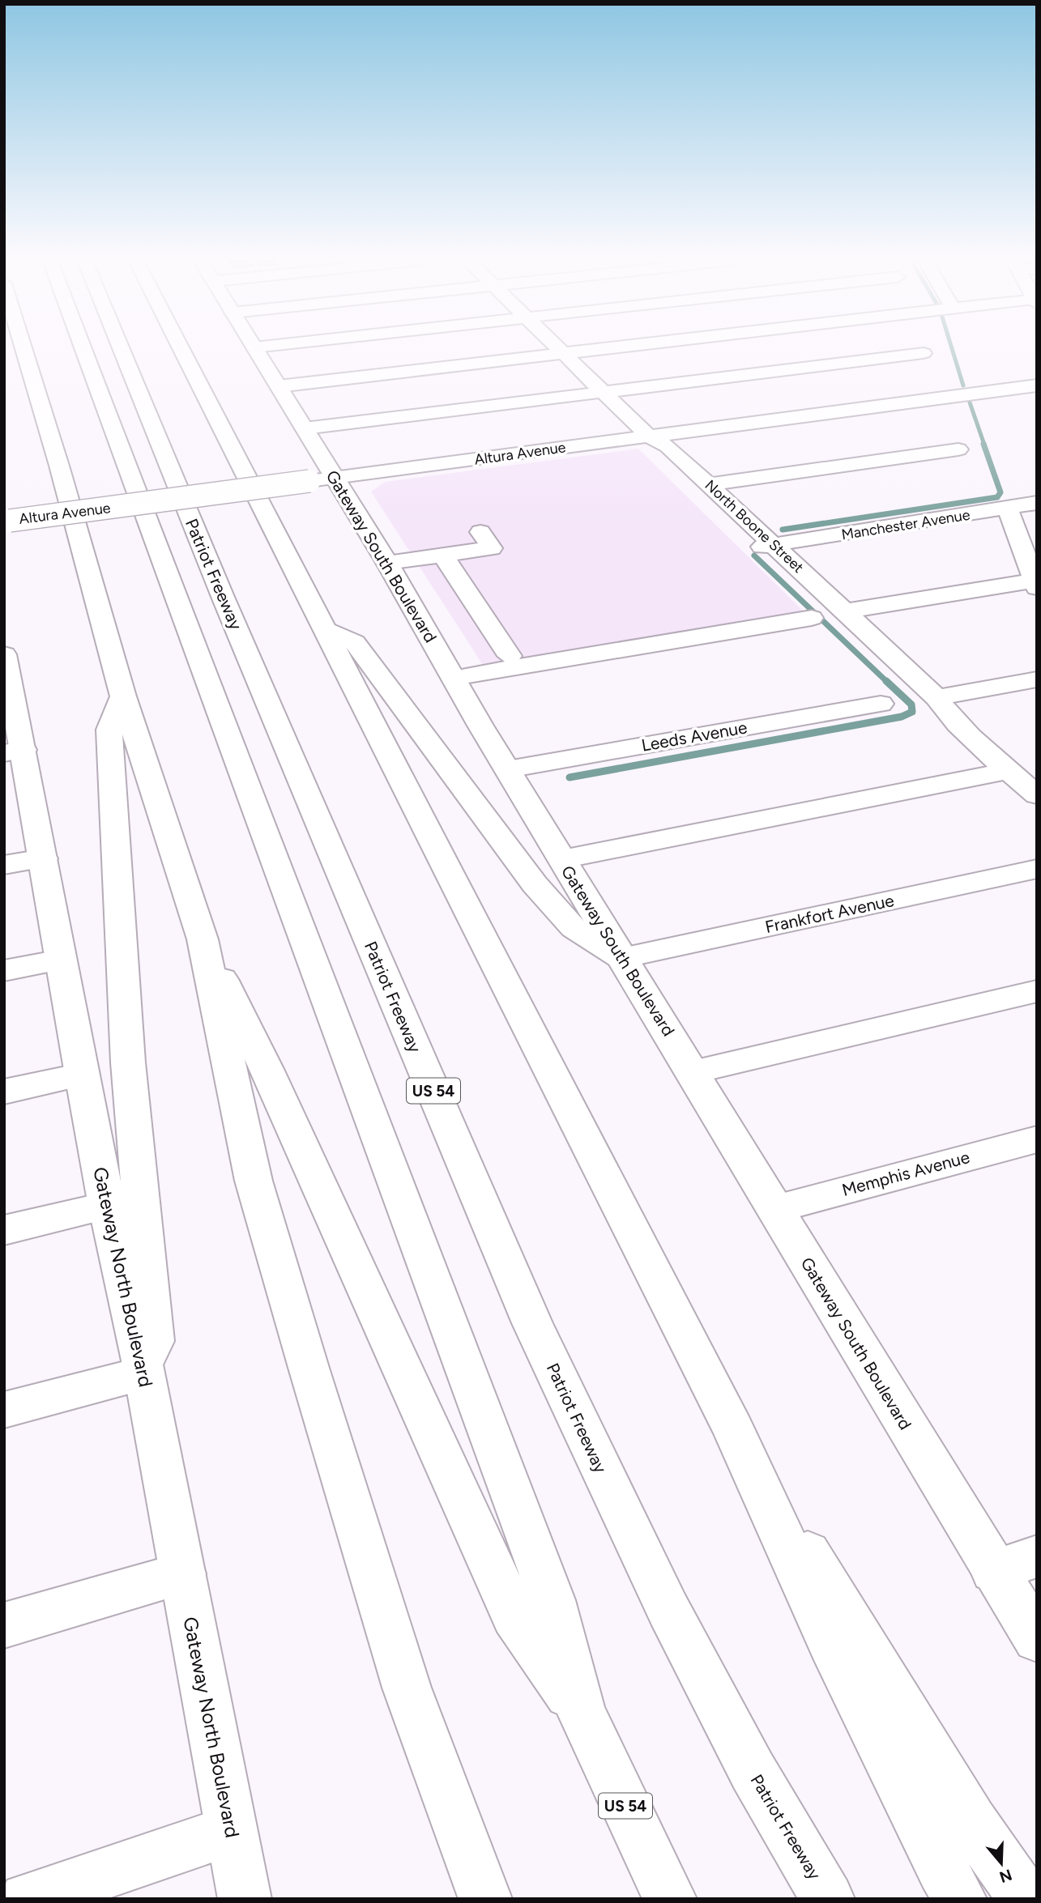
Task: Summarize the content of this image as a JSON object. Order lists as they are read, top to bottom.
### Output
{
  "streets": {
    "main road": [
      "Altura Avenue",
      "Manchester Avenue",
      "North Boone Street",
      "Gateway South Boulevard",
      "Patriot Freeway",
      "Leeds Avenue",
      "Frankfort Avenue",
      "US 54",
      "Memphis Avenue",
      "Gateway North Boulevard"
    ]
  },
  "crossings": [
    ["Altura Avenue", "North Boone Street"],
    ["Altura Avenue", "Gateway South Boulevard"],
    ["Manchester Avenue", "North Boone Street"],
    ["Gateway South Boulevard", "Leeds Avenue"],
    ["Gateway South Boulevard", "Frankfort Avenue"],
    ["Gateway South Boulevard", "Memphis Avenue"]
  ],
  "north": "bottom"
}
